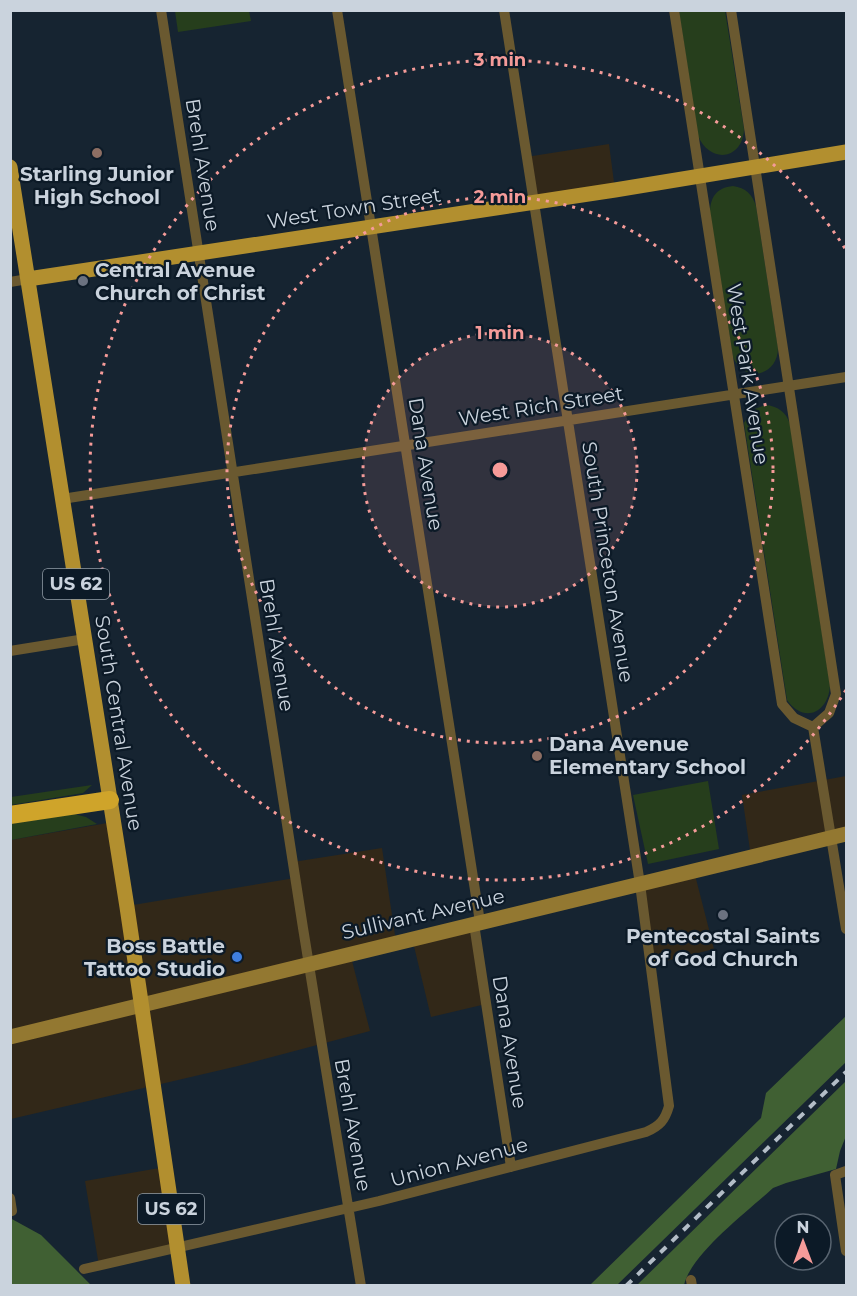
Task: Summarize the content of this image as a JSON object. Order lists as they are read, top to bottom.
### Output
{
  "streets": {
    "main road": ["West Town Street", "US 62", "South Central Avenue"],
    "street": [
      "Brehl Avenue",
      "West Park Avenue",
      "West Rich Street",
      "Dana Avenue",
      "South Princeton Avenue",
      "Sullivant Avenue",
      "Union Avenue"
    ]
  },
  "crossings": [
    ["Brehl Avenue", "West Town Street"],
    ["Brehl Avenue", "West Rich Street"],
    ["Brehl Avenue", "Sullivant Avenue"],
    ["Brehl Avenue", "Union Avenue"],
    ["West Town Street", "West Park Avenue"],
    ["West Town Street", "Dana Avenue"],
    ["West Town Street", "South Princeton Avenue"],
    ["West Town Street", "South Central Avenue"],
    ["West Park Avenue", "West Rich Street"],
    ["West Rich Street", "Dana Avenue"],
    ["West Rich Street", "South Princeton Avenue"],
    ["West Rich Street", "South Central Avenue"],
    ["Dana Avenue", "Sullivant Avenue"],
    ["Dana Avenue", "Union Avenue"],
    ["South Princeton Avenue", "Sullivant Avenue"],
    ["South Princeton Avenue", "Union Avenue"],
    ["South Central Avenue", "Sullivant Avenue"],
    ["South Central Avenue", "Union Avenue"]
  ],
  "places": [
    "Starling Junior High School",
    "Central Avenue Church of Christ",
    "Dana Avenue Elementary School",
    "Pentecostal Saints of God Church",
    "Boss Battle Tattoo Studio"
  ],
  "north": "top",
  "rings": ["3 min", "2 min", "1 min"]
}
